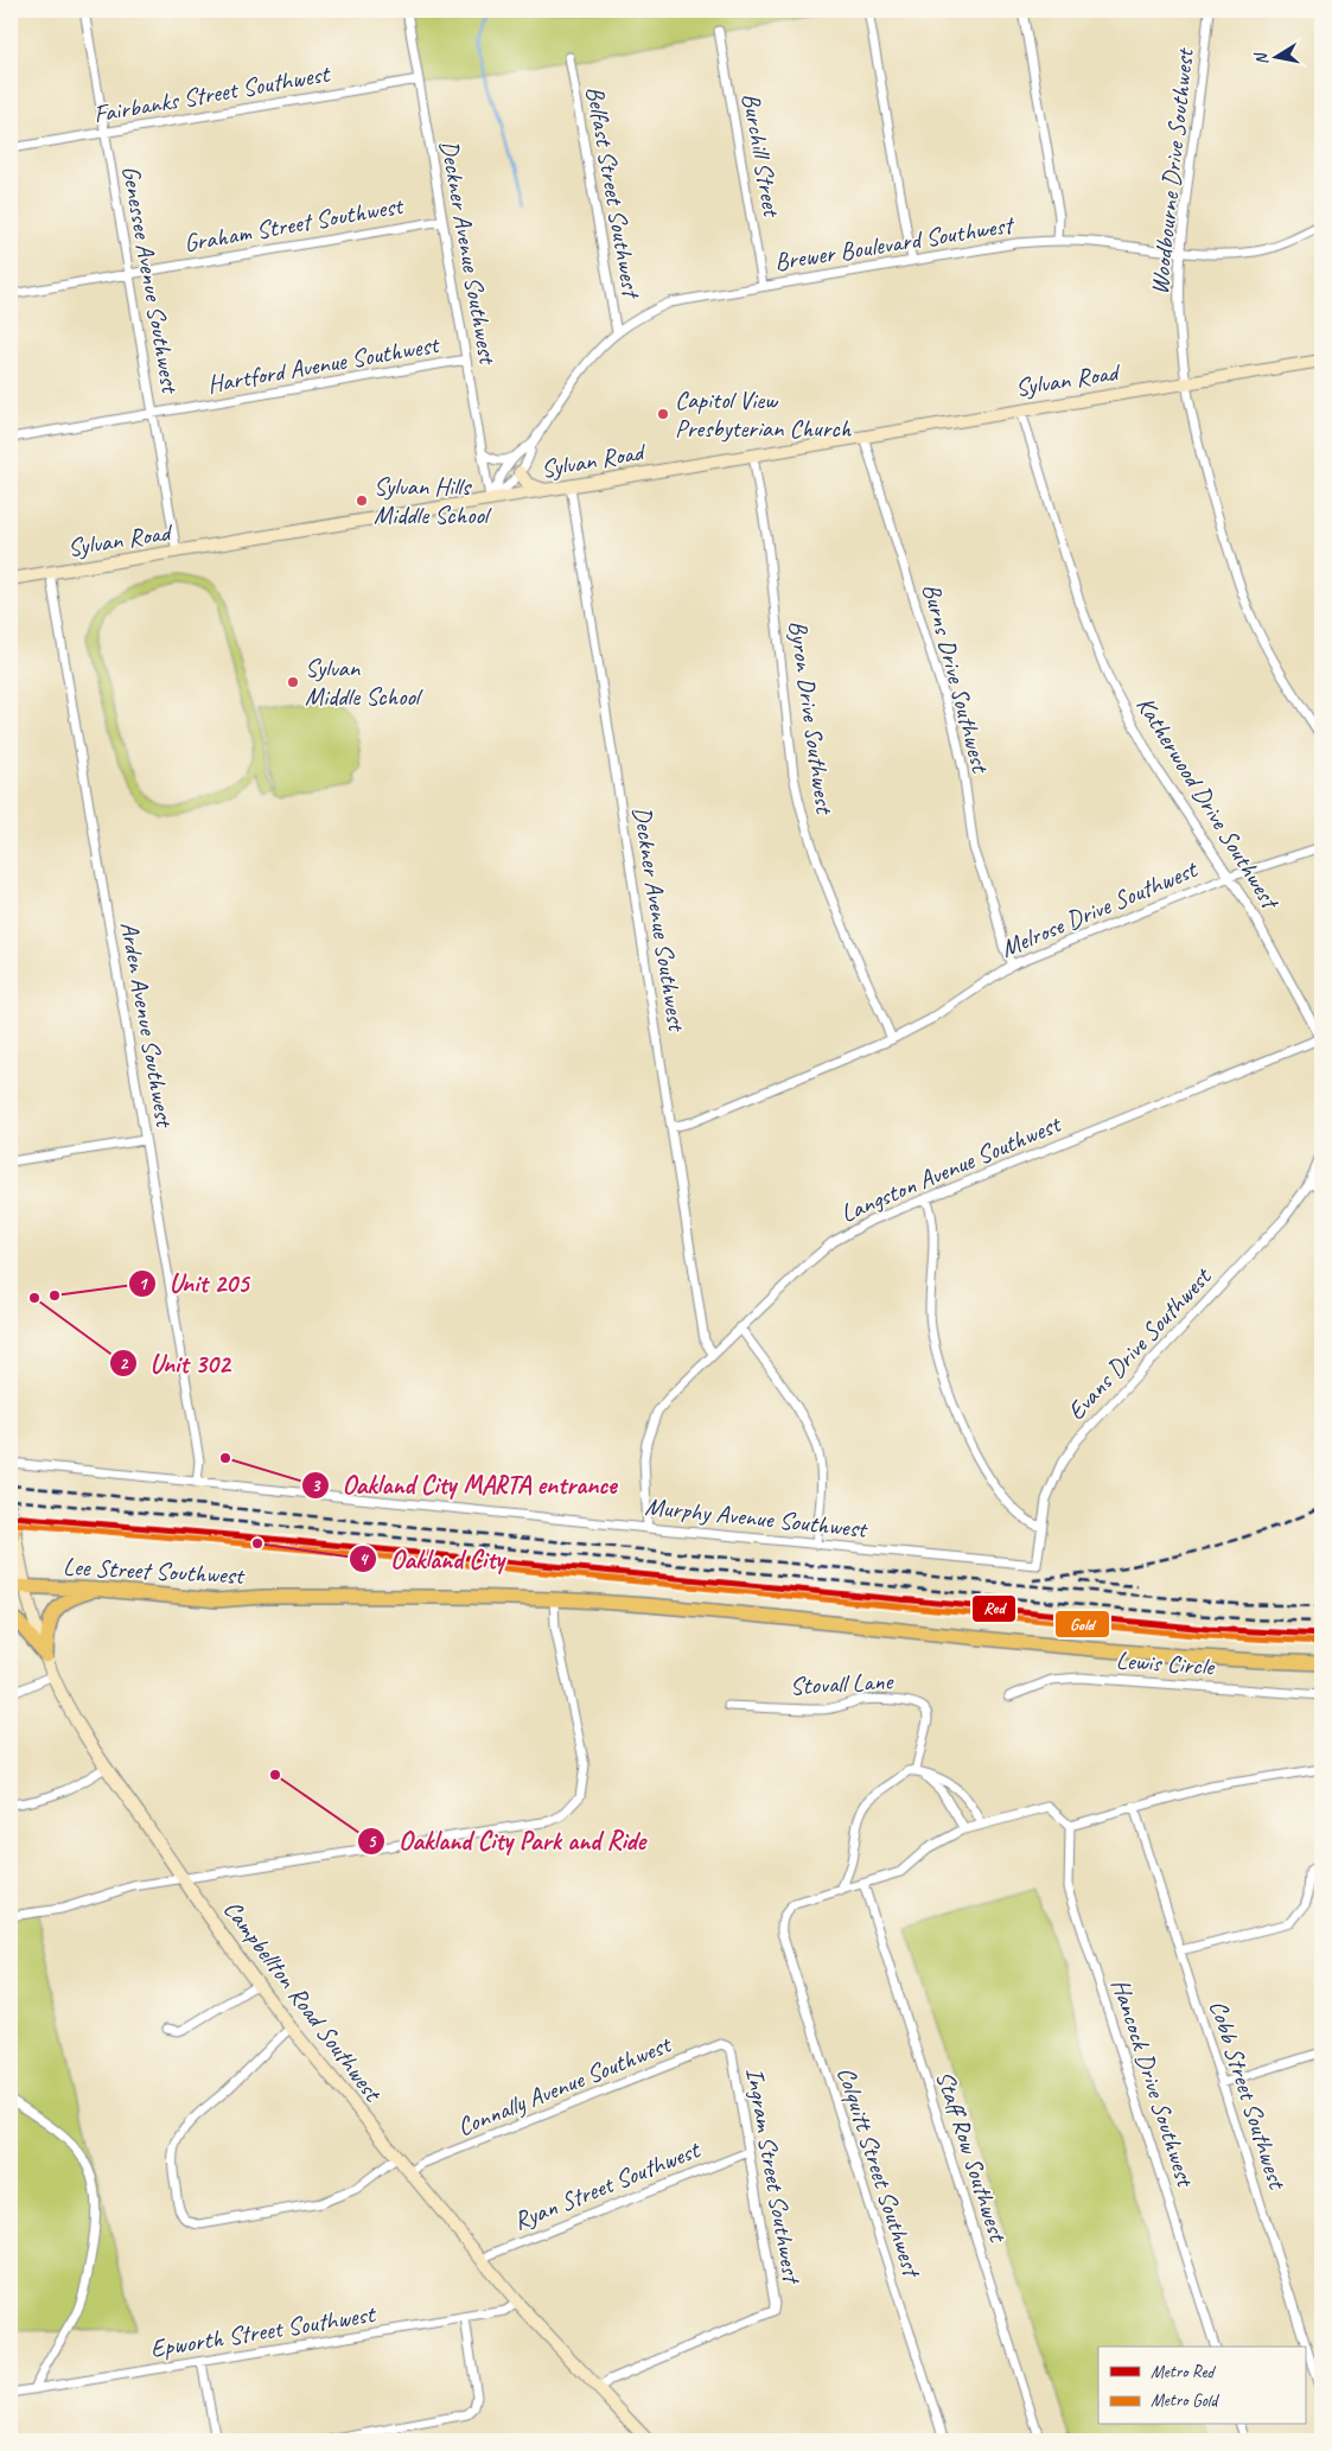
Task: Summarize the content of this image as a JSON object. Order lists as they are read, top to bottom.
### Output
{
  "streets": {
    "main road": ["Sylvan Road", "Lee Street Southwest", "Campbellton Road Southwest"],
    "street": [
      "Fairbanks Street Southwest",
      "Burchill Street",
      "Woodbourne Drive Southwest",
      "Belfast Street Southwest",
      "Graham Street Southwest",
      "Brewer Boulevard Southwest",
      "Deckner Avenue Southwest",
      "Genessee Avenue Southwest",
      "Hartford Avenue Southwest",
      "Burns Drive Southwest",
      "Byron Drive Southwest",
      "Katherwood Drive Southwest",
      "Melrose Drive Southwest",
      "Arden Avenue Southwest",
      "Langston Avenue Southwest",
      "Evans Drive Southwest",
      "Murphy Avenue Southwest",
      "Lewis Circle",
      "Stovall Lane",
      "Hancock Drive Southwest",
      "Connally Avenue Southwest",
      "Cobb Street Southwest",
      "Staff Row Southwest",
      "Colquitt Street Southwest",
      "Ingram Street Southwest",
      "Ryan Street Southwest",
      "Epworth Street Southwest"
    ]
  },
  "crossings": [
    ["Fairbanks Street Southwest", "Deckner Avenue Southwest"],
    ["Fairbanks Street Southwest", "Genessee Avenue Southwest"],
    ["Burchill Street", "Brewer Boulevard Southwest"],
    ["Woodbourne Drive Southwest", "Brewer Boulevard Southwest"],
    ["Woodbourne Drive Southwest", "Sylvan Road"],
    ["Belfast Street Southwest", "Brewer Boulevard Southwest"],
    ["Graham Street Southwest", "Deckner Avenue Southwest"],
    ["Graham Street Southwest", "Genessee Avenue Southwest"],
    ["Brewer Boulevard Southwest", "Deckner Avenue Southwest"],
    ["Brewer Boulevard Southwest", "Sylvan Road"],
    ["Deckner Avenue Southwest", "Hartford Avenue Southwest"],
    ["Deckner Avenue Southwest", "Sylvan Road"],
    ["Deckner Avenue Southwest", "Melrose Drive Southwest"],
    ["Deckner Avenue Southwest", "Langston Avenue Southwest"],
    ["Genessee Avenue Southwest", "Hartford Avenue Southwest"],
    ["Genessee Avenue Southwest", "Sylvan Road"],
    ["Sylvan Road", "Burns Drive Southwest"],
    ["Sylvan Road", "Byron Drive Southwest"],
    ["Sylvan Road", "Katherwood Drive Southwest"],
    ["Sylvan Road", "Arden Avenue Southwest"],
    ["Burns Drive Southwest", "Melrose Drive Southwest"],
    ["Byron Drive Southwest", "Melrose Drive Southwest"],
    ["Katherwood Drive Southwest", "Melrose Drive Southwest"],
    ["Katherwood Drive Southwest", "Langston Avenue Southwest"],
    ["Arden Avenue Southwest", "Murphy Avenue Southwest"],
    ["Langston Avenue Southwest", "Murphy Avenue Southwest"],
    ["Evans Drive Southwest", "Murphy Avenue Southwest"],
    ["Lee Street Southwest", "Campbellton Road Southwest"],
    ["Campbellton Road Southwest", "Connally Avenue Southwest"],
    ["Campbellton Road Southwest", "Ingram Street Southwest"],
    ["Campbellton Road Southwest", "Ryan Street Southwest"],
    ["Campbellton Road Southwest", "Epworth Street Southwest"],
    ["Connally Avenue Southwest", "Ingram Street Southwest"],
    ["Ingram Street Southwest", "Ryan Street Southwest"]
  ],
  "places": [
    "Capitol View Presbyterian Church",
    "Sylvan Hills Middle School",
    "Sylvan Middle School",
    "Unit 205",
    "Unit 302",
    "Oakland City MARTA entrance",
    "Oakland City",
    "Oakland City Park and Ride"
  ],
  "lines": ["metro line Red", "metro line Gold"],
  "legend": ["Metro Red", "Metro Gold"],
  "north": "left"
}
